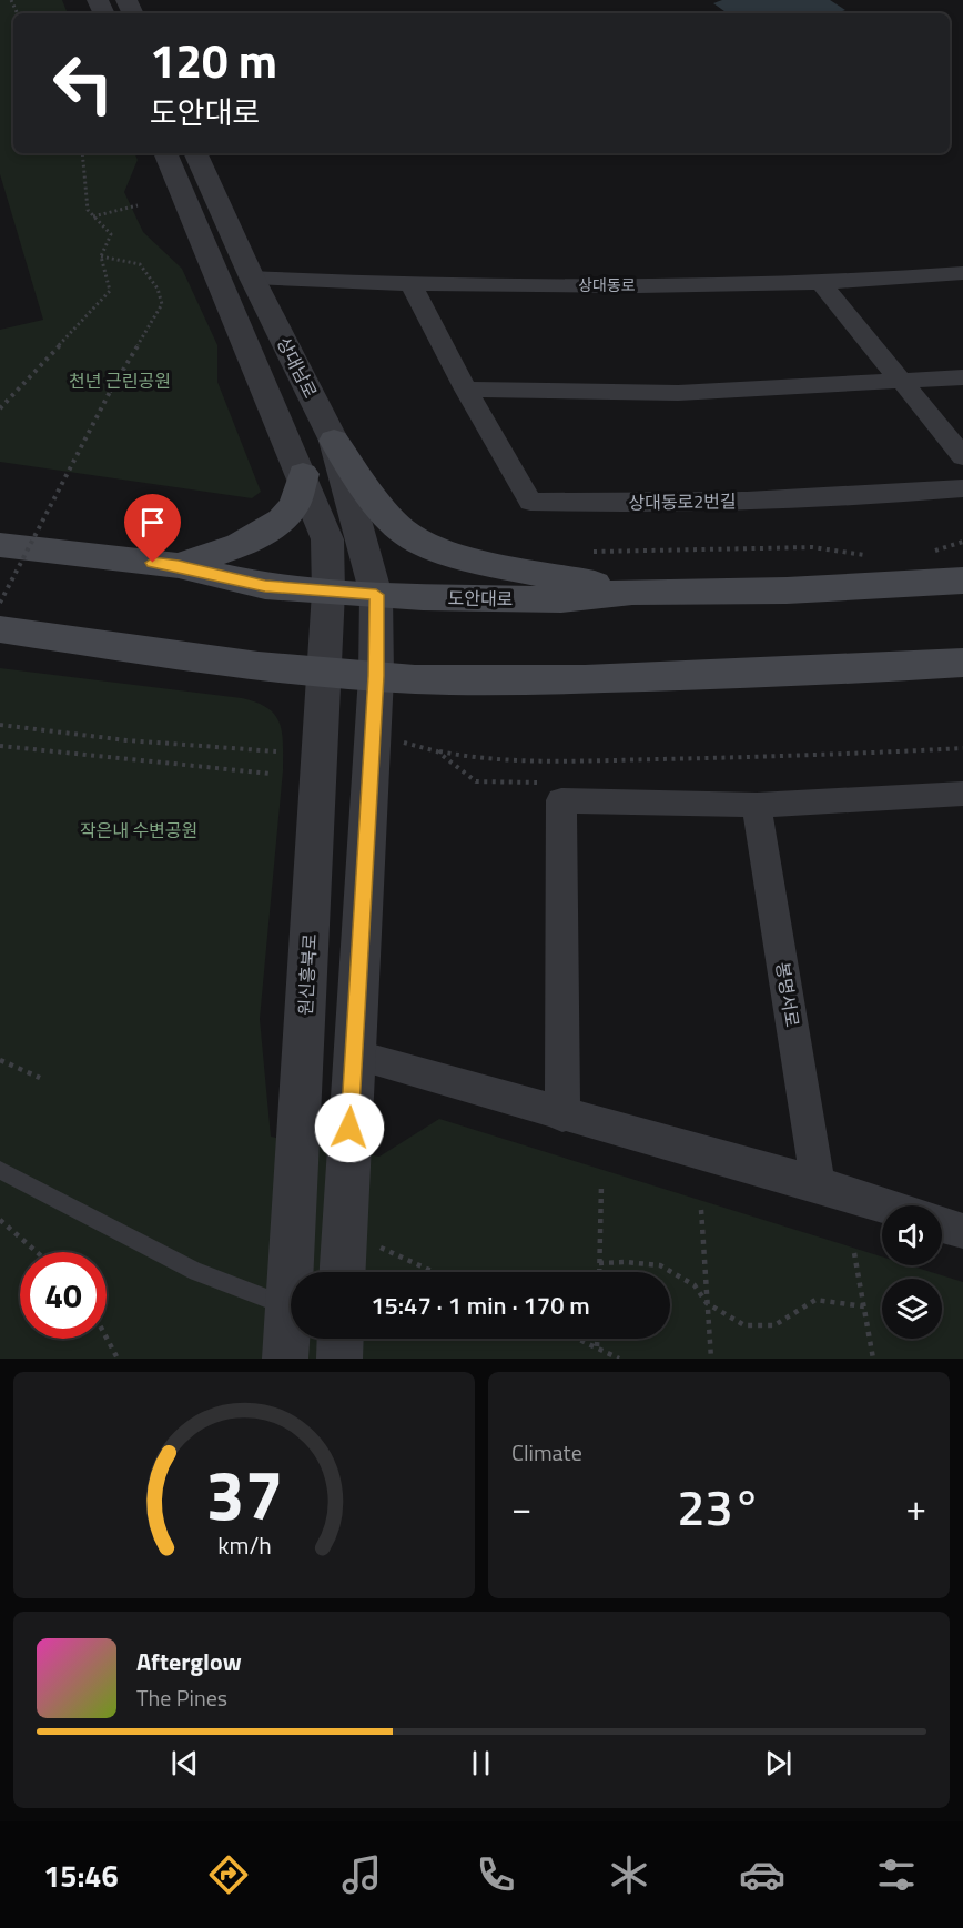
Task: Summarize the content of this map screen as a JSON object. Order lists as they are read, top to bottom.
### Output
{
  "streets": {
    "main road": ["도안대로"],
    "street": [
      "상대동로",
      "상대남로",
      "상대동로2번길",
      "원신흥북로",
      "봉명서로"
    ]
  },
  "crossings": [
    ["상대동로", "상대남로"],
    ["상대동로", "상대동로2번길"],
    ["상대남로", "도안대로"],
    ["상대남로", "원신흥북로"],
    ["도안대로", "원신흥북로"]
  ],
  "parks": ["천년 근린공원", "작은내 수변공원"],
  "page": {
    "turn": ["120 m", "도안대로"],
    "limit": "40",
    "trip": "15:47 · 1 min · 170 m",
    "tile": "Climate",
    "heat": ["−", "23°", "+"],
    "song": ["Afterglow", "The Pines"],
    "tabs": "15:46",
    "gauge": ["37", "km/h"]
  }
}
